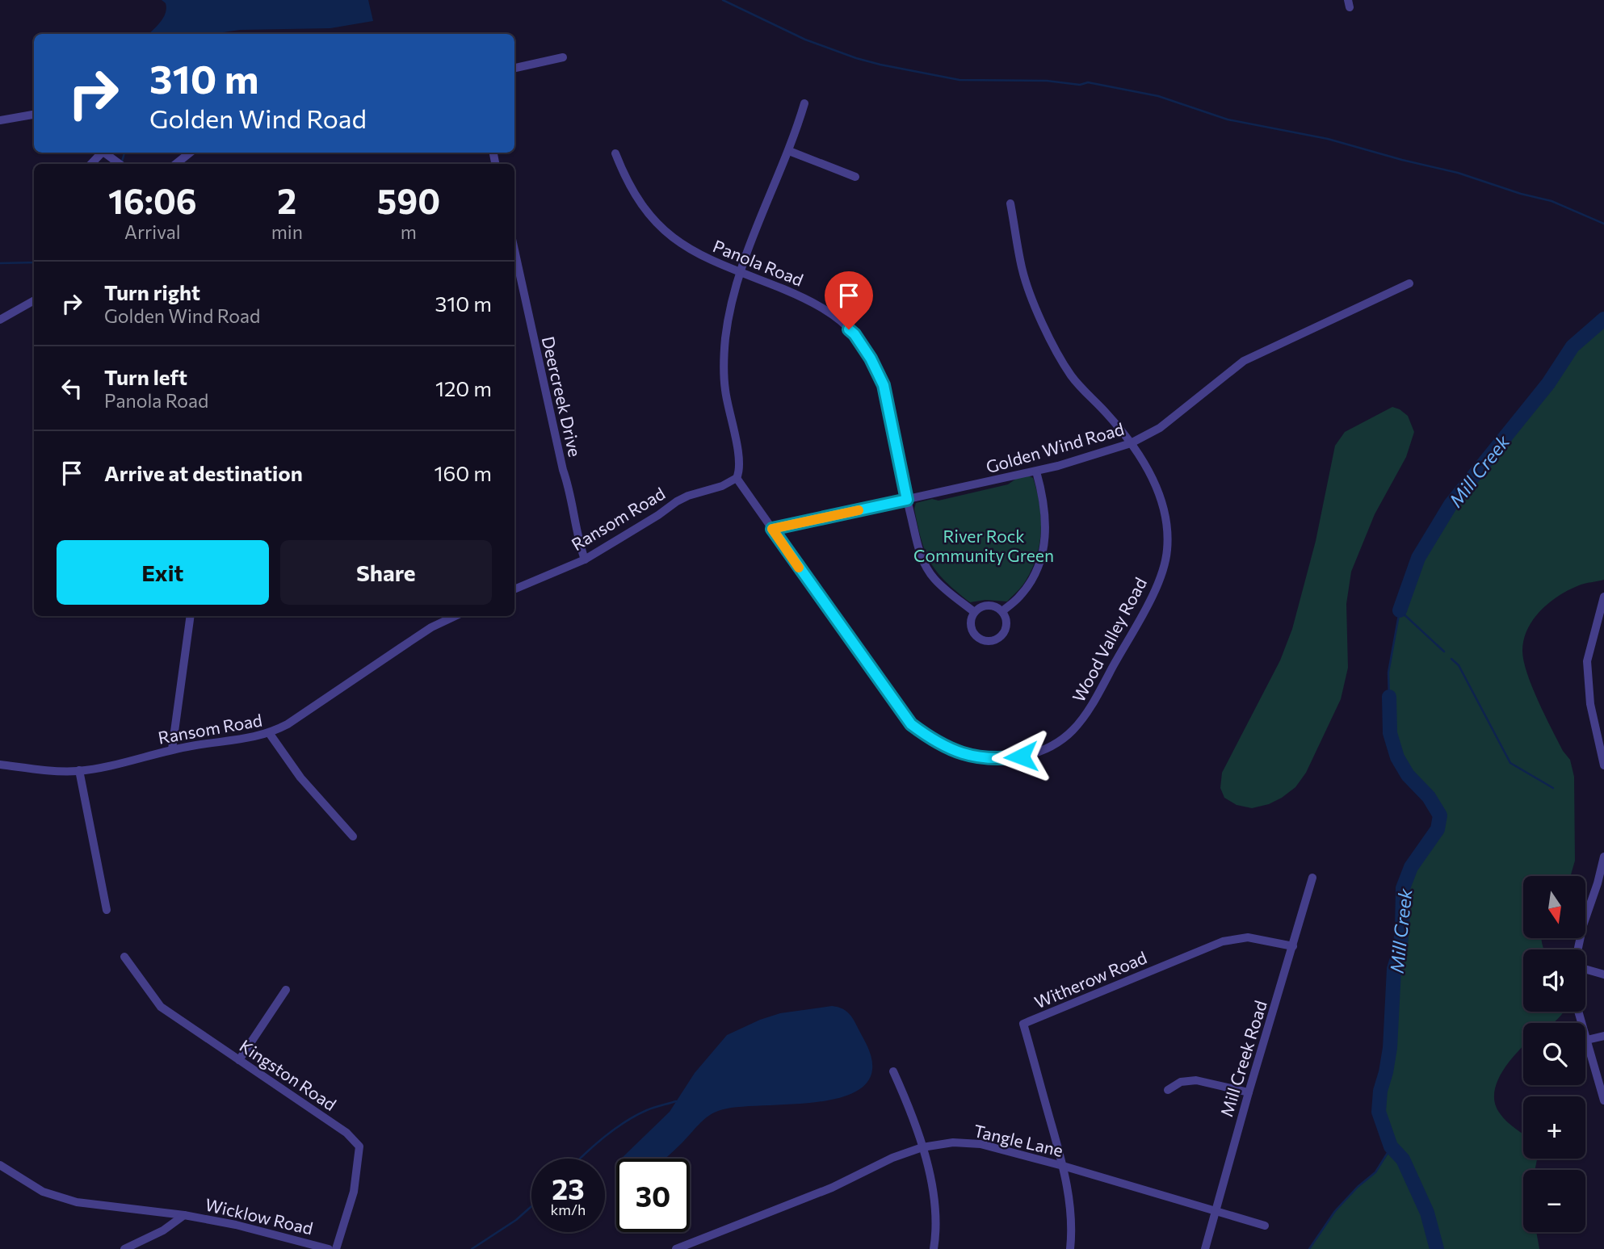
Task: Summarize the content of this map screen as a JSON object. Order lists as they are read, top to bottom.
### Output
{
  "streets": {
    "street": [
      "Panola Road",
      "Deercreek Drive",
      "Golden Wind Road",
      "Ransom Road",
      "Wood Valley Road",
      "Witherow Road",
      "Mill Creek Road",
      "Kingston Road",
      "Tangle Lane",
      "Wicklow Road"
    ]
  },
  "crossings": [
    ["Panola Road", "Golden Wind Road"],
    ["Deercreek Drive", "Ransom Road"],
    ["Golden Wind Road", "Wood Valley Road"],
    ["Witherow Road", "Mill Creek Road"],
    ["Witherow Road", "Tangle Lane"],
    ["Mill Creek Road", "Tangle Lane"]
  ],
  "water": ["Mill Creek"],
  "parks": ["River Rock Community Green"],
  "north": "bottom",
  "page": {
    "turn": ["310 m", "Golden Wind Road"],
    "eta": [
      "16:06",
      "Arrival",
      "2",
      "min",
      "590",
      "m"
    ],
    "list": [
      {
        "name": "Turn right",
        "note": "Golden Wind Road",
        "value": "310 m"
      },
      {
        "name": "Turn left",
        "note": "Panola Road",
        "value": "120 m"
      },
      {
        "name": "Arrive at destination",
        "value": "160 m"
      }
    ],
    "buttons": ["Exit", "Share"],
    "map_buttons": ["+", "−"],
    "speed": "23 km/h",
    "limit": "30"
  }
}
